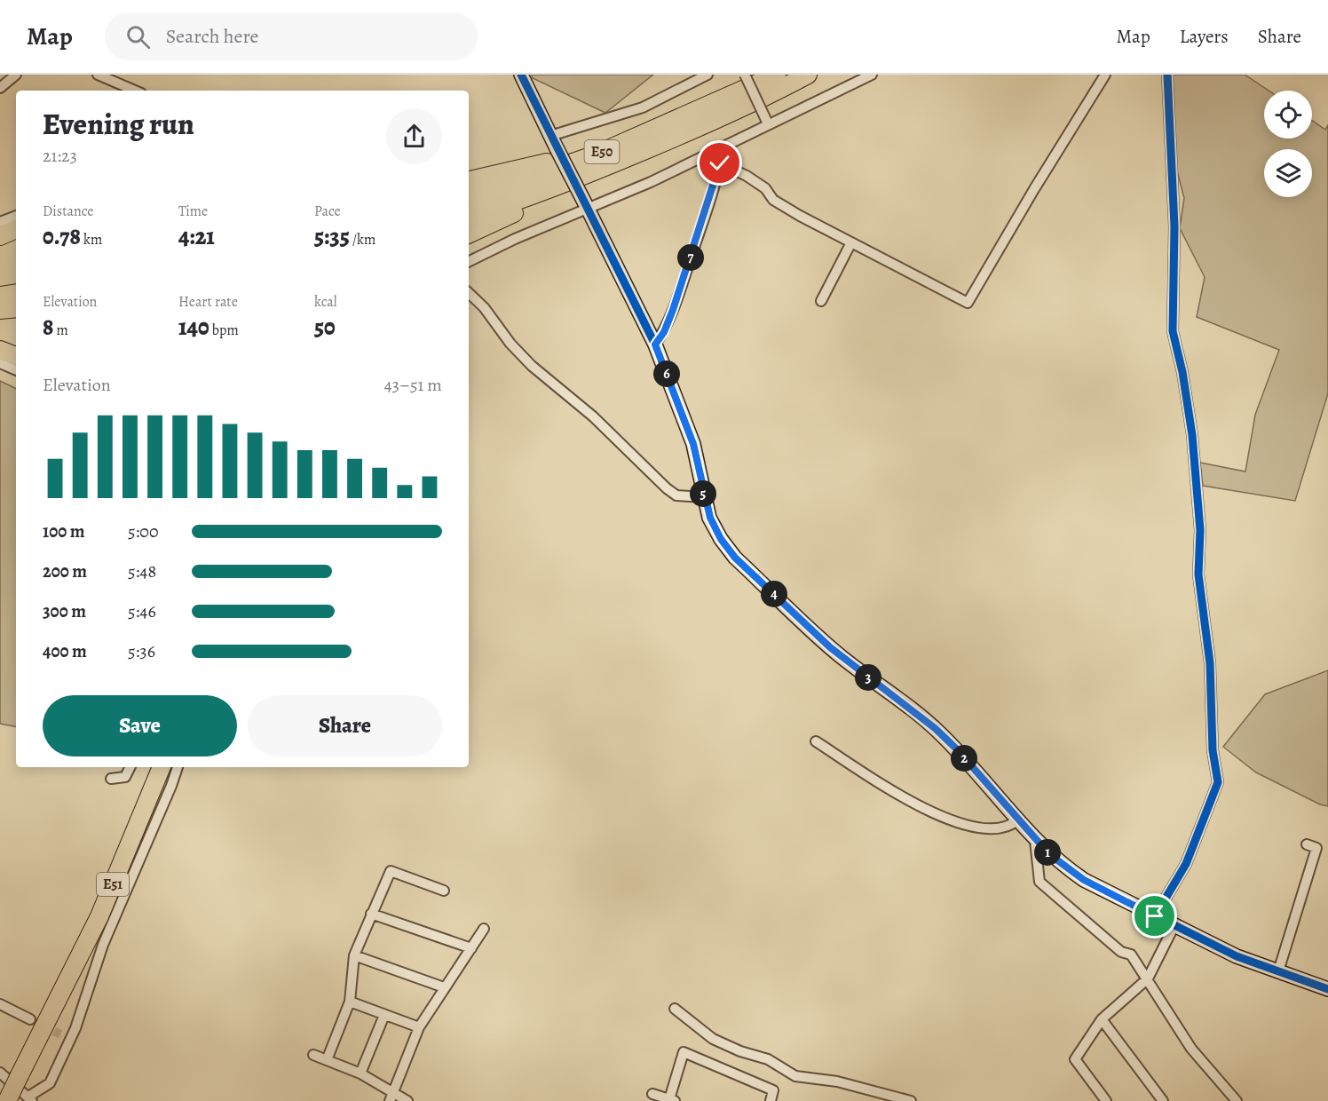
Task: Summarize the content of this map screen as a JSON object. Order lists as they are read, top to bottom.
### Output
{
  "streets": {
    "highway": ["E50", "E51"]
  },
  "page": {
    "header": "Map",
    "search": "Search here",
    "nav": ["Map", "Layers", "Share"],
    "heading": ["Evening run", "21:23"],
    "stats": [
      ["Distance", "0.78 km"],
      ["Time", "4:21"],
      ["Pace", "5:35 /km"],
      ["Elevation", "8 m"],
      ["Heart rate", "140 bpm"],
      ["kcal", "50"]
    ],
    "pins": [
      "7",
      "6",
      "5",
      "4",
      "3",
      "2",
      "1"
    ],
    "chart": ["Elevation", "43–51 m"],
    "list": [
      {
        "name": "100 m",
        "note": "5:00"
      },
      {
        "name": "200 m",
        "note": "5:48"
      },
      {
        "name": "300 m",
        "note": "5:46"
      },
      {
        "name": "400 m",
        "note": "5:36"
      }
    ],
    "buttons": ["Save", "Share"]
  }
}
